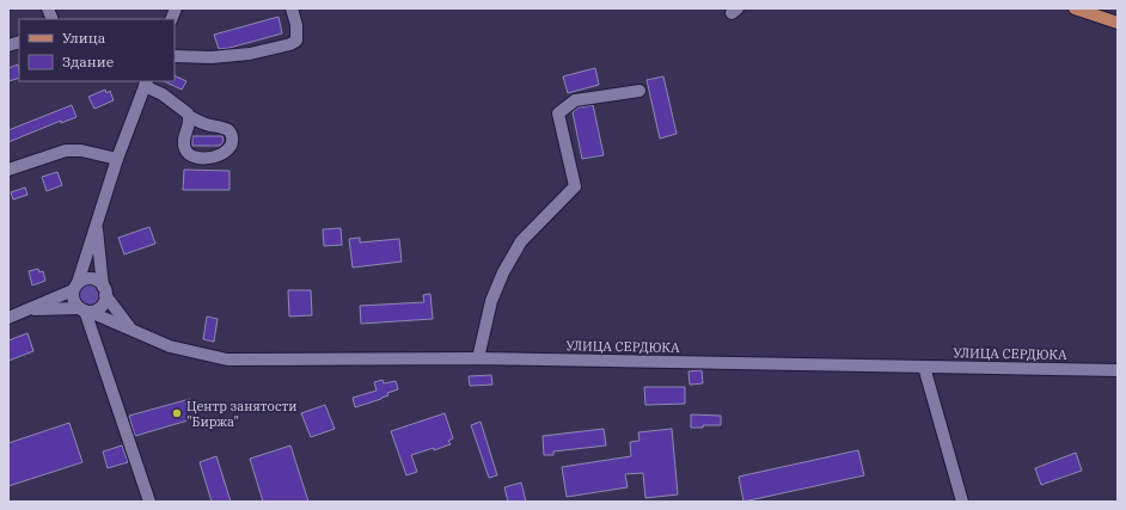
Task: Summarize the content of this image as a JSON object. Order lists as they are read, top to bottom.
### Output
{
  "streets": {
    "street": ["УЛИЦА СЕРДЮКА"]
  },
  "places": ["Центр занятости \"Биржа\""],
  "legend": ["Улица", "Здание"]
}
